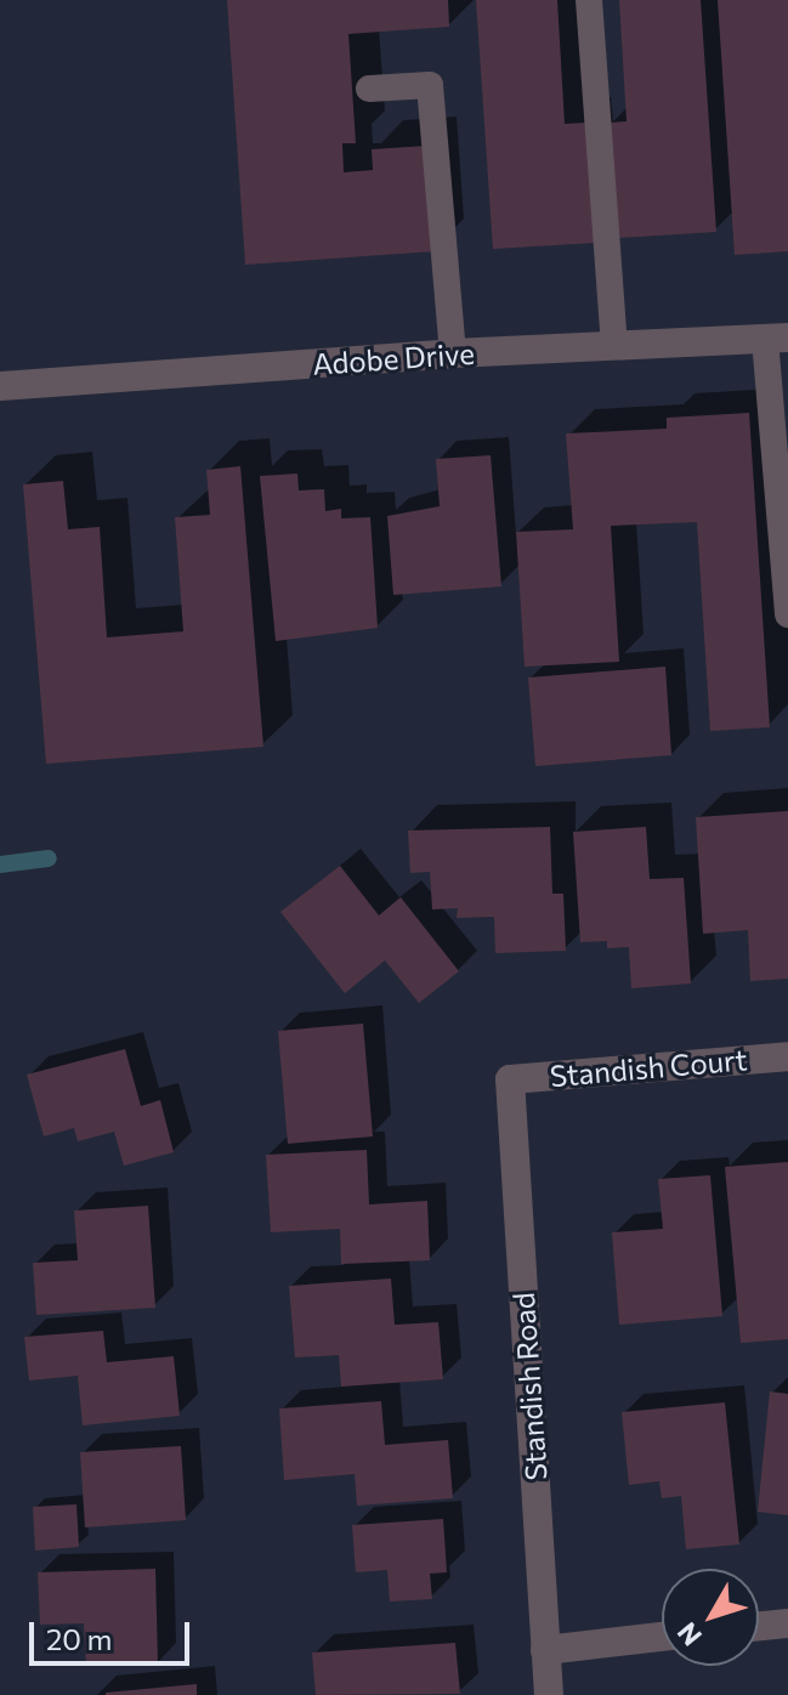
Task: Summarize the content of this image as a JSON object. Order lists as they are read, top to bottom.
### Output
{
  "streets": {
    "street": ["Adobe Drive", "Standish Court", "Standish Road"]
  },
  "crossings": [
    ["Standish Court", "Standish Road"]
  ],
  "scale_bar": "20 m",
  "north": "bottom left"
}
